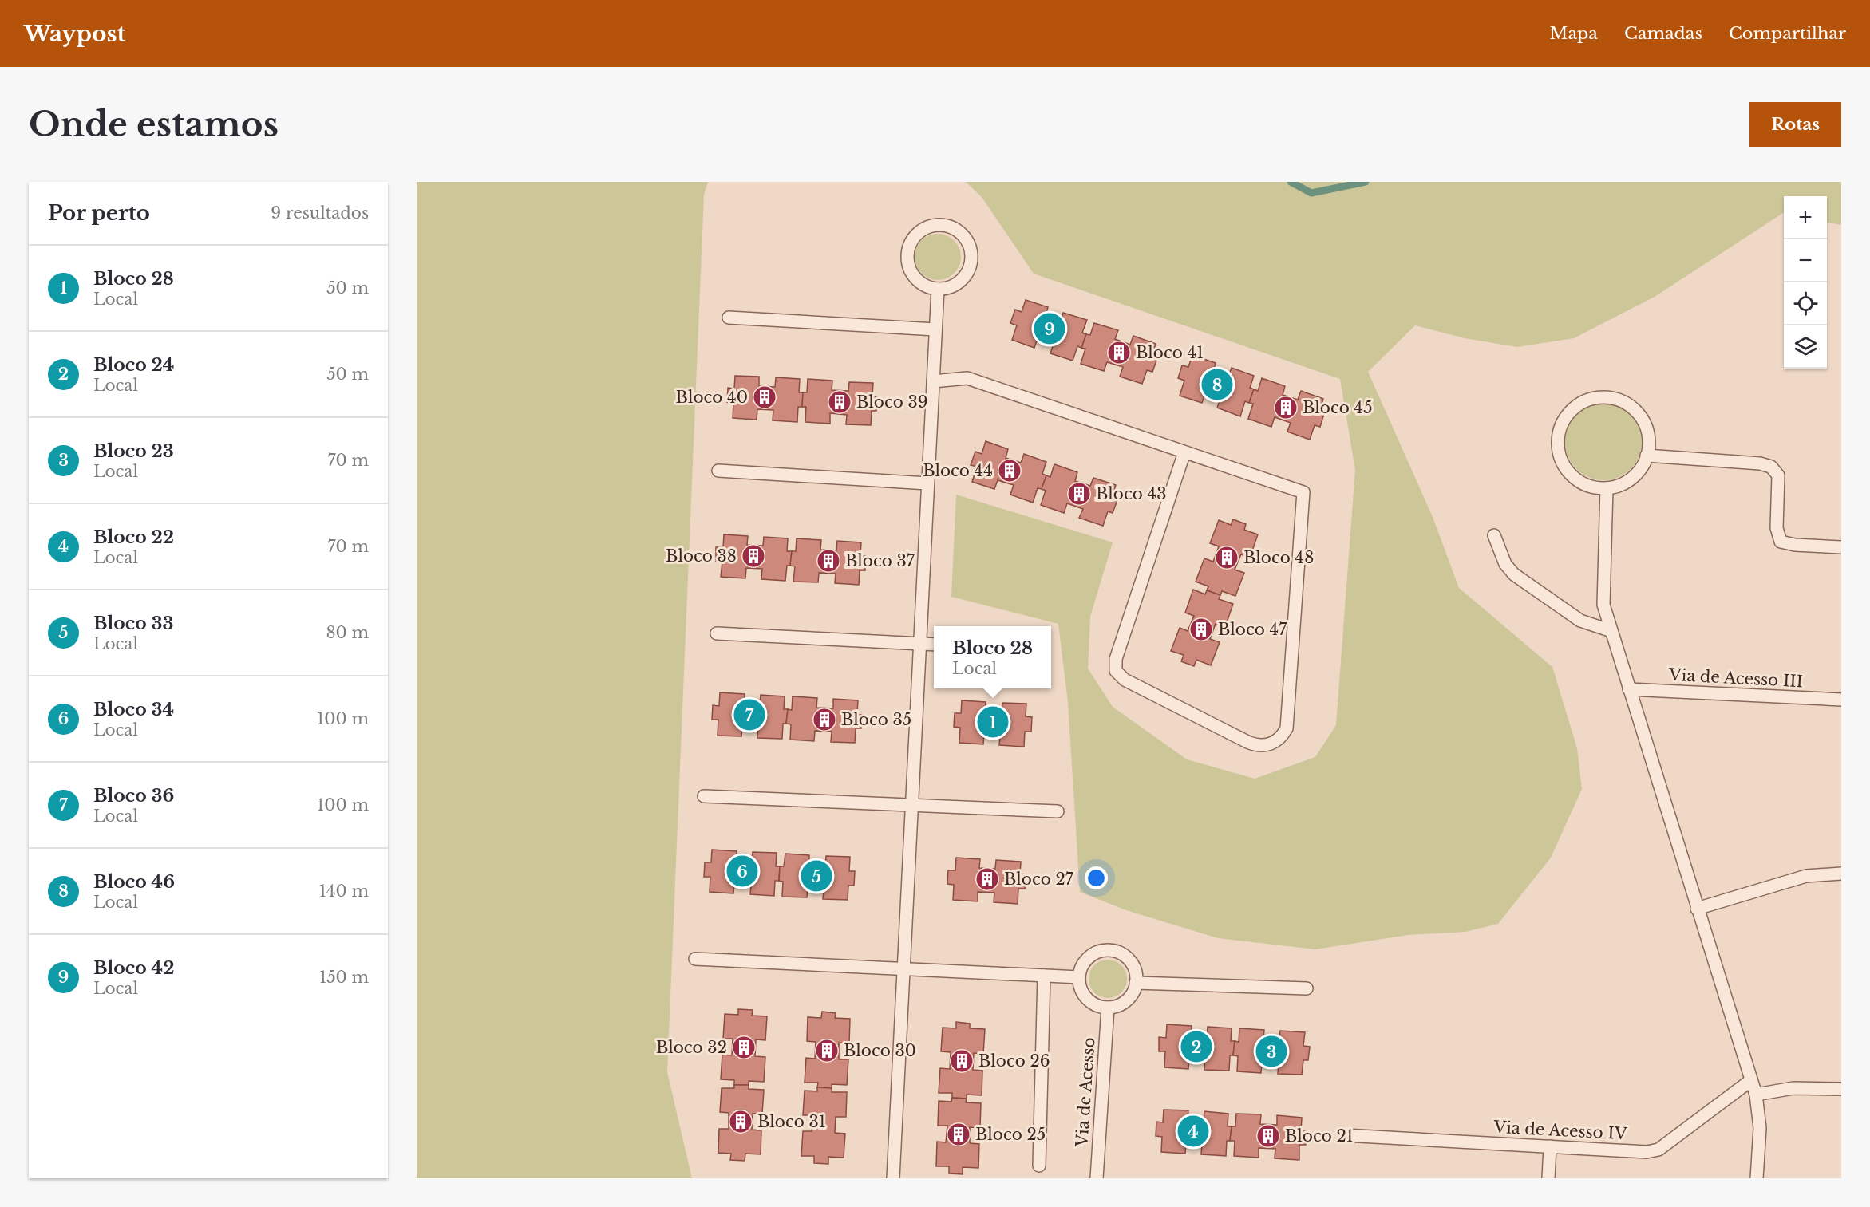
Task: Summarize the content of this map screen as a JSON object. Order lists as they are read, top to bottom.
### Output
{
  "streets": {
    "lane": ["Via de Acesso III", "Via de Acesso", "Via de Acesso IV"]
  },
  "places": {
    "building": [
      "Bloco 41",
      "Bloco 40",
      "Bloco 39",
      "Bloco 45",
      "Bloco 44",
      "Bloco 43",
      "Bloco 38",
      "Bloco 48",
      "Bloco 37",
      "Bloco 47",
      "Bloco 35",
      "Bloco 27",
      "Bloco 32",
      "Bloco 30",
      "Bloco 26",
      "Bloco 31",
      "Bloco 25",
      "Bloco 21"
    ]
  },
  "page": {
    "header": "Waypost",
    "nav": ["Mapa", "Camadas", "Compartilhar"],
    "buttons": "Rotas",
    "title": "Onde estamos",
    "heading": ["Por perto", "9 resultados"],
    "map_buttons": ["+", "−"],
    "list": [
      {
        "mark": "1",
        "name": "Bloco 28",
        "note": "Local",
        "value": "50 m"
      },
      {
        "mark": "2",
        "name": "Bloco 24",
        "note": "Local",
        "value": "50 m"
      },
      {
        "mark": "3",
        "name": "Bloco 23",
        "note": "Local",
        "value": "70 m"
      },
      {
        "mark": "4",
        "name": "Bloco 22",
        "note": "Local",
        "value": "70 m"
      },
      {
        "mark": "5",
        "name": "Bloco 33",
        "note": "Local",
        "value": "80 m"
      },
      {
        "mark": "6",
        "name": "Bloco 34",
        "note": "Local",
        "value": "100 m"
      },
      {
        "mark": "7",
        "name": "Bloco 36",
        "note": "Local",
        "value": "100 m"
      },
      {
        "mark": "8",
        "name": "Bloco 46",
        "note": "Local",
        "value": "140 m"
      },
      {
        "mark": "9",
        "name": "Bloco 42",
        "note": "Local",
        "value": "150 m"
      }
    ],
    "pins": [
      "9",
      "8",
      "7",
      "1",
      "6",
      "5",
      "2",
      "3",
      "4"
    ],
    "popup": ["Bloco 28", "Local"]
  }
}
